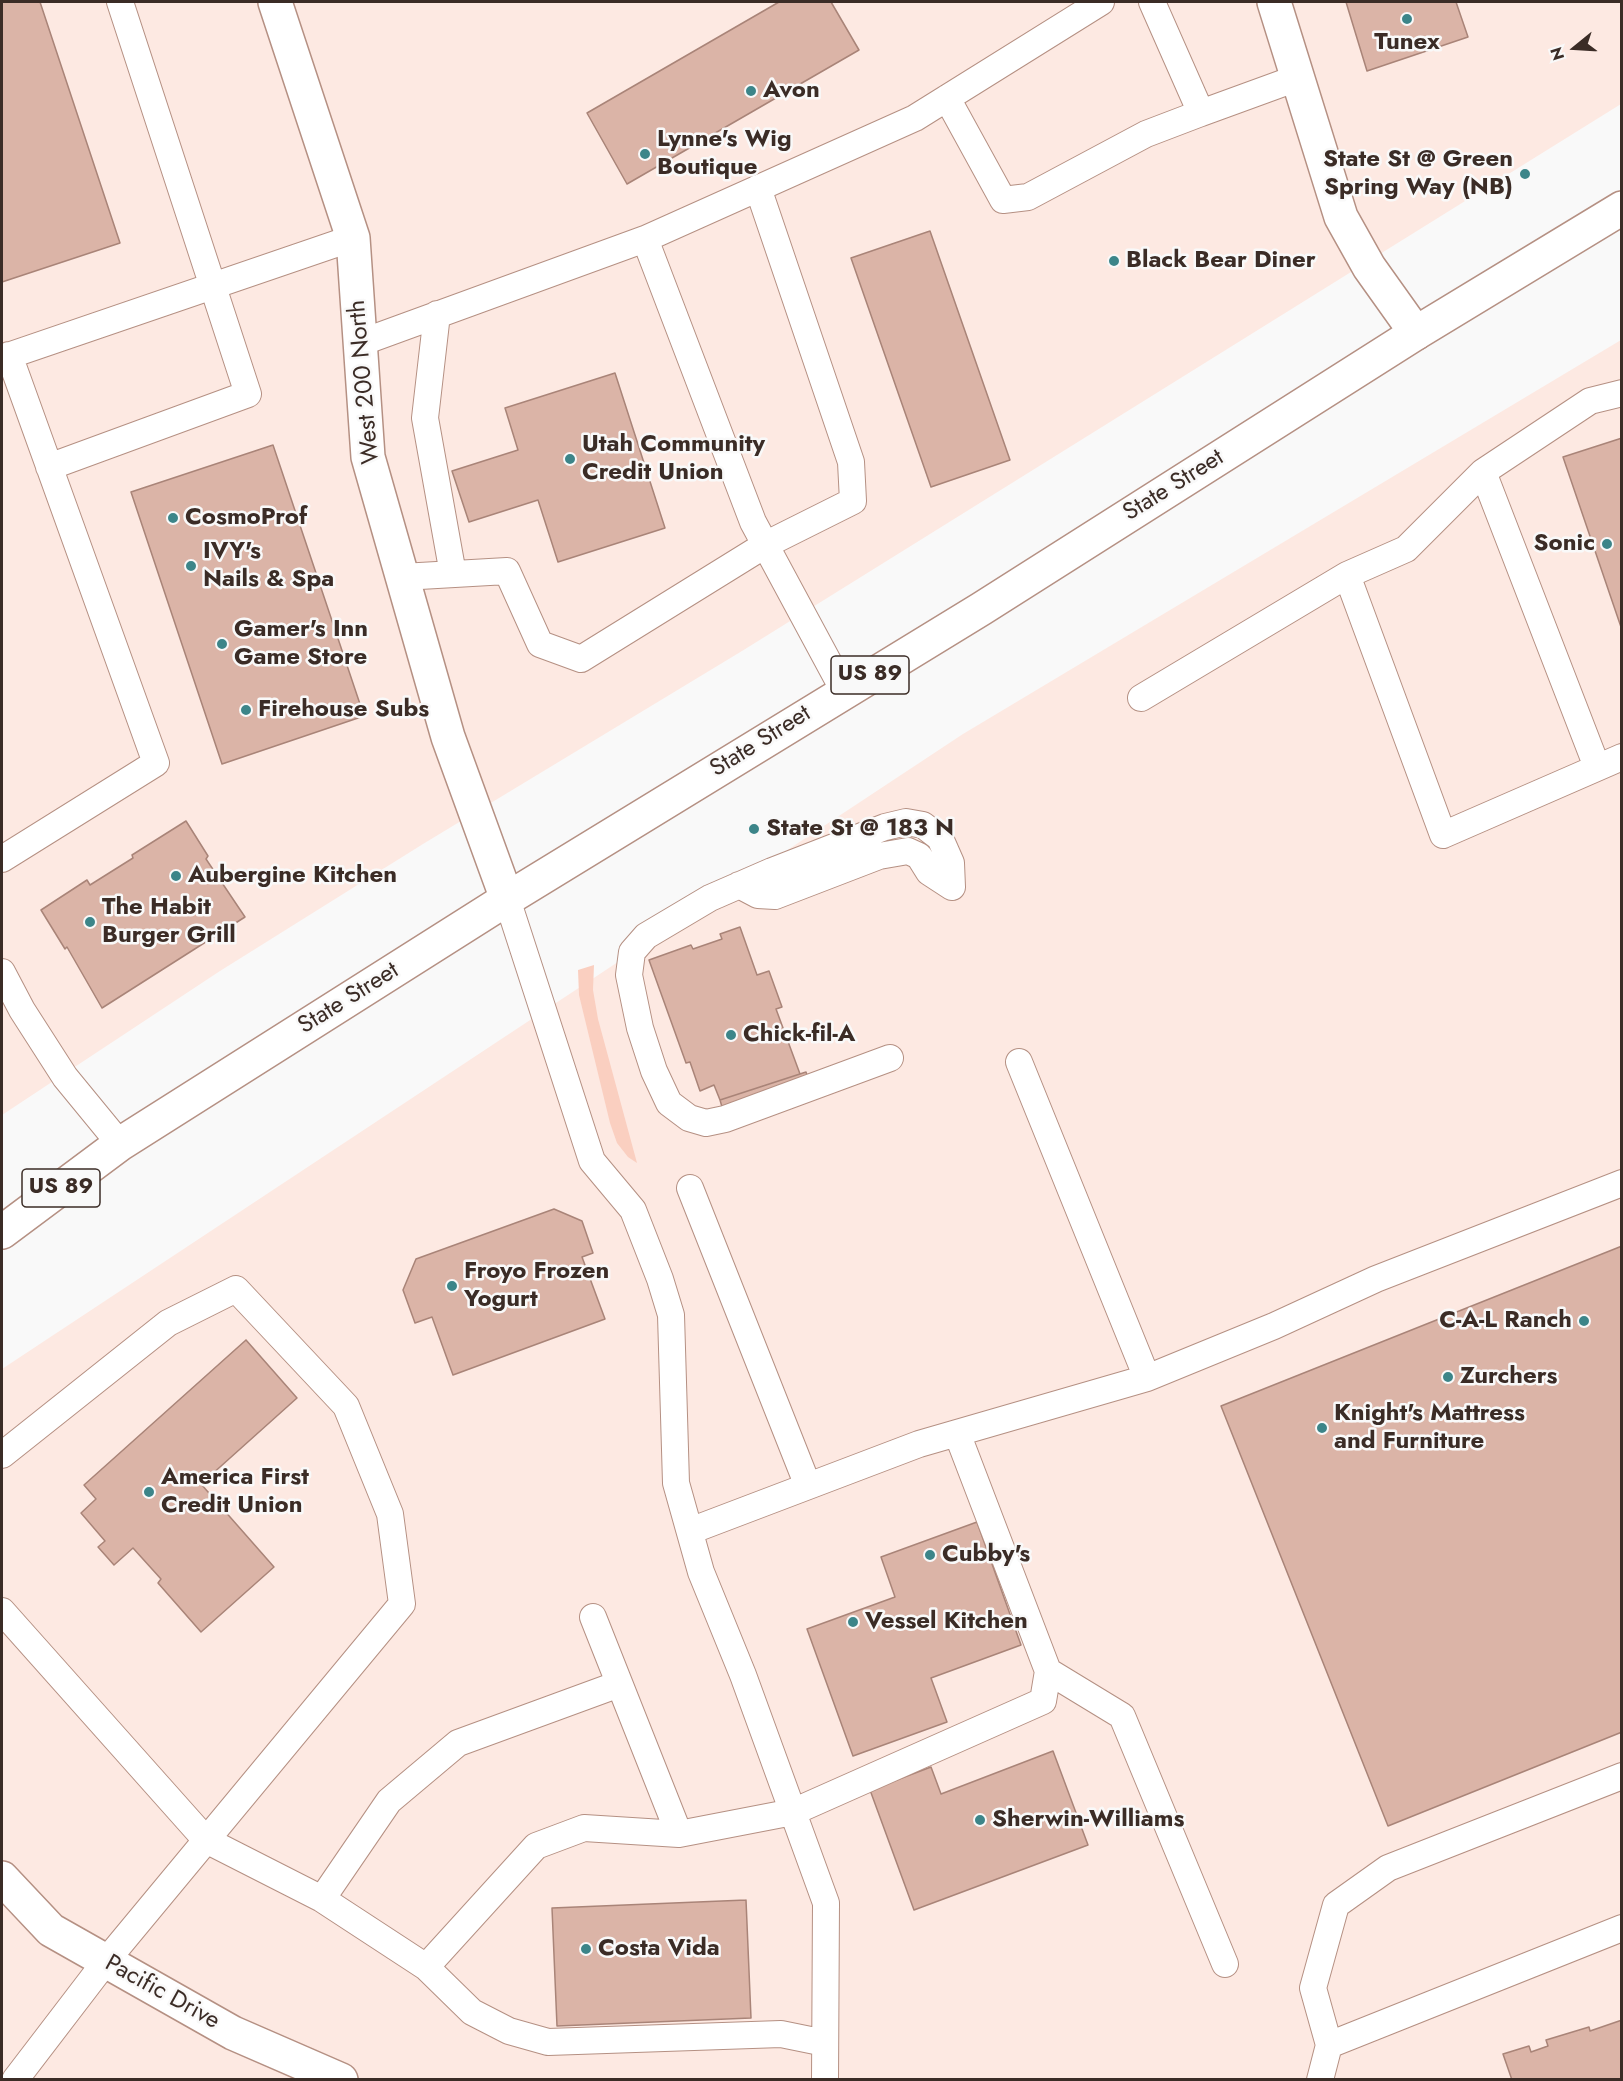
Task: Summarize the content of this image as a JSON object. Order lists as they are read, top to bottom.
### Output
{
  "streets": {
    "main road": [
      "West 200 North",
      "State Street",
      "US 89",
      "Pacific Drive"
    ]
  },
  "crossings": [
    ["West 200 North", "State Street"]
  ],
  "places": [
    "Tunex",
    "Avon",
    "Lynne's Wig Boutique",
    "State St @ Green Spring Way (NB)",
    "Black Bear Diner",
    "Utah Community Credit Union",
    "CosmoProf",
    "Sonic",
    "IVY's Nails & Spa",
    "Gamer's Inn Game Store",
    "Firehouse Subs",
    "State St @ 183 N",
    "Aubergine Kitchen",
    "The Habit Burger Grill",
    "Chick-fil-A",
    "Froyo Frozen Yogurt",
    "C-A-L Ranch",
    "Zurchers",
    "Knight's Mattress and Furniture",
    "America First Credit Union",
    "Cubby's",
    "Vessel Kitchen",
    "Sherwin-Williams",
    "Costa Vida"
  ],
  "north": "left"
}
